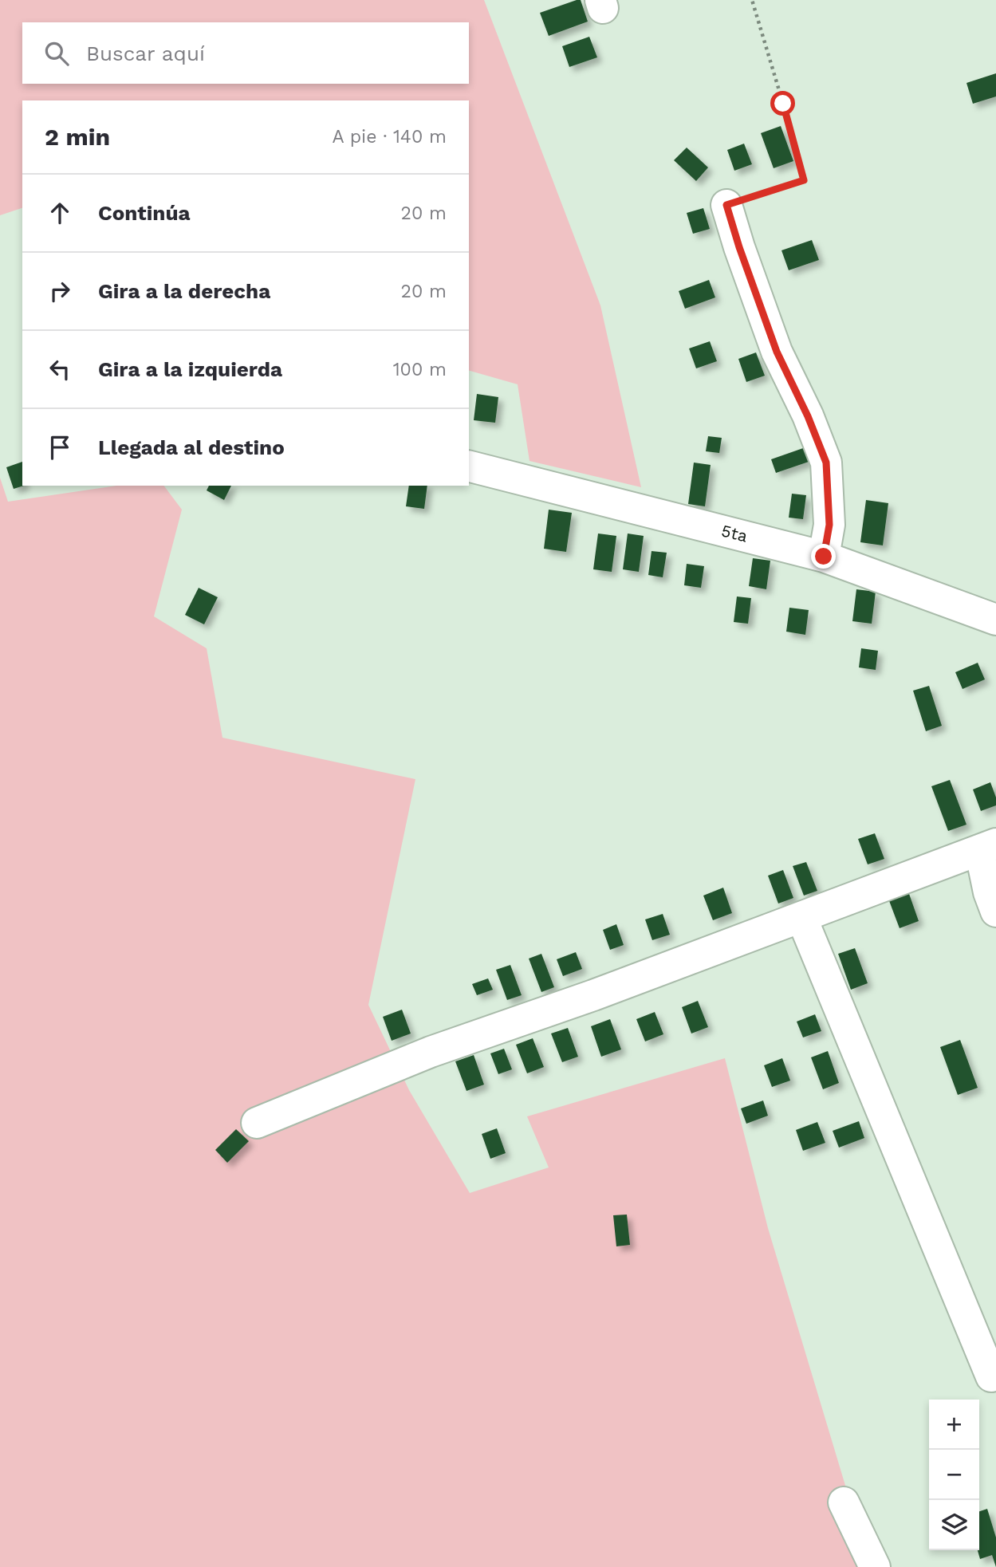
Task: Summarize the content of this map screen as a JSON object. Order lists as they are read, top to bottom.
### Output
{
  "streets": {
    "street": ["5ta"]
  },
  "page": {
    "search": "Buscar aquí",
    "heading": ["2 min", "A pie · 140 m"],
    "list": [
      ["Continúa", "20 m"],
      ["Gira a la derecha", "20 m"],
      ["Gira a la izquierda", "100 m"],
      "Llegada al destino"
    ],
    "map_buttons": ["+", "−"]
  }
}
